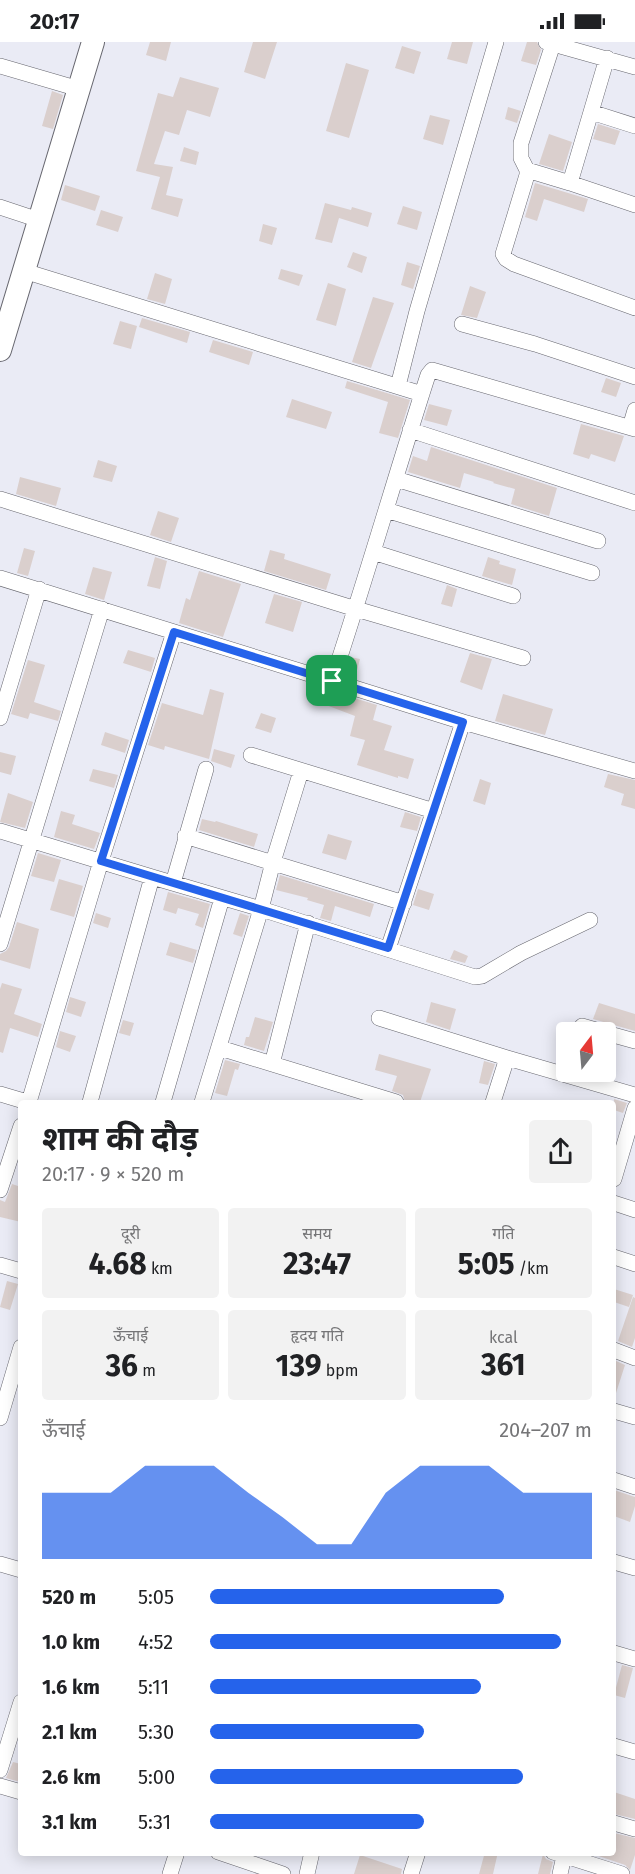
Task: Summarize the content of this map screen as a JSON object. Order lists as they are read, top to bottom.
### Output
{
  "north": "top",
  "page": {
    "status": "20:17",
    "heading": ["शाम की दौड़", "20:17 · 9 × 520 m"],
    "stats": [
      ["दूरी", "4.68 km"],
      ["समय", "23:47"],
      ["गति", "5:05 /km"],
      ["ऊँचाई", "36 m"],
      ["हृदय गति", "139 bpm"],
      ["kcal", "361"]
    ],
    "chart": ["ऊँचाई", "204–207 m"],
    "list": [
      {
        "name": "520 m",
        "note": "5:05"
      },
      {
        "name": "1.0 km",
        "note": "4:52"
      },
      {
        "name": "1.6 km",
        "note": "5:11"
      },
      {
        "name": "2.1 km",
        "note": "5:30"
      },
      {
        "name": "2.6 km",
        "note": "5:00"
      },
      {
        "name": "3.1 km",
        "note": "5:31"
      }
    ]
  }
}
